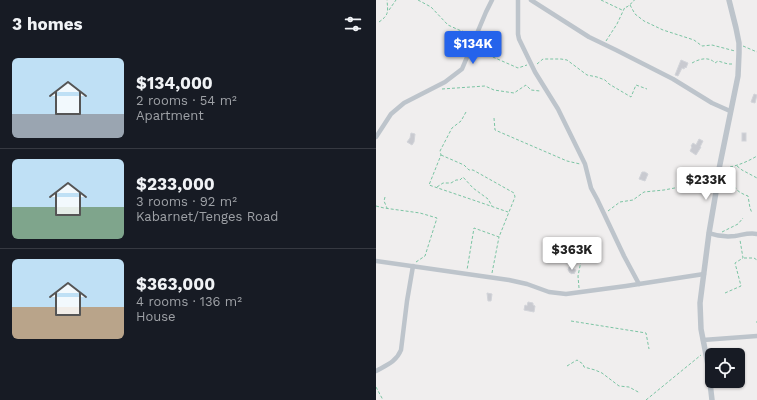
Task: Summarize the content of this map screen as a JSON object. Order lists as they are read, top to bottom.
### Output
{
  "page": {
    "heading": "3 homes",
    "price": ["$134K", "$233K", "$363K"],
    "list": [
      {
        "name": "$134,000",
        "note": "2 rooms · 54 m² · Apartment"
      },
      {
        "name": "$233,000",
        "note": "3 rooms · 92 m² · Kabarnet/Tenges Road"
      },
      {
        "name": "$363,000",
        "note": "4 rooms · 136 m² · House"
      }
    ]
  }
}
